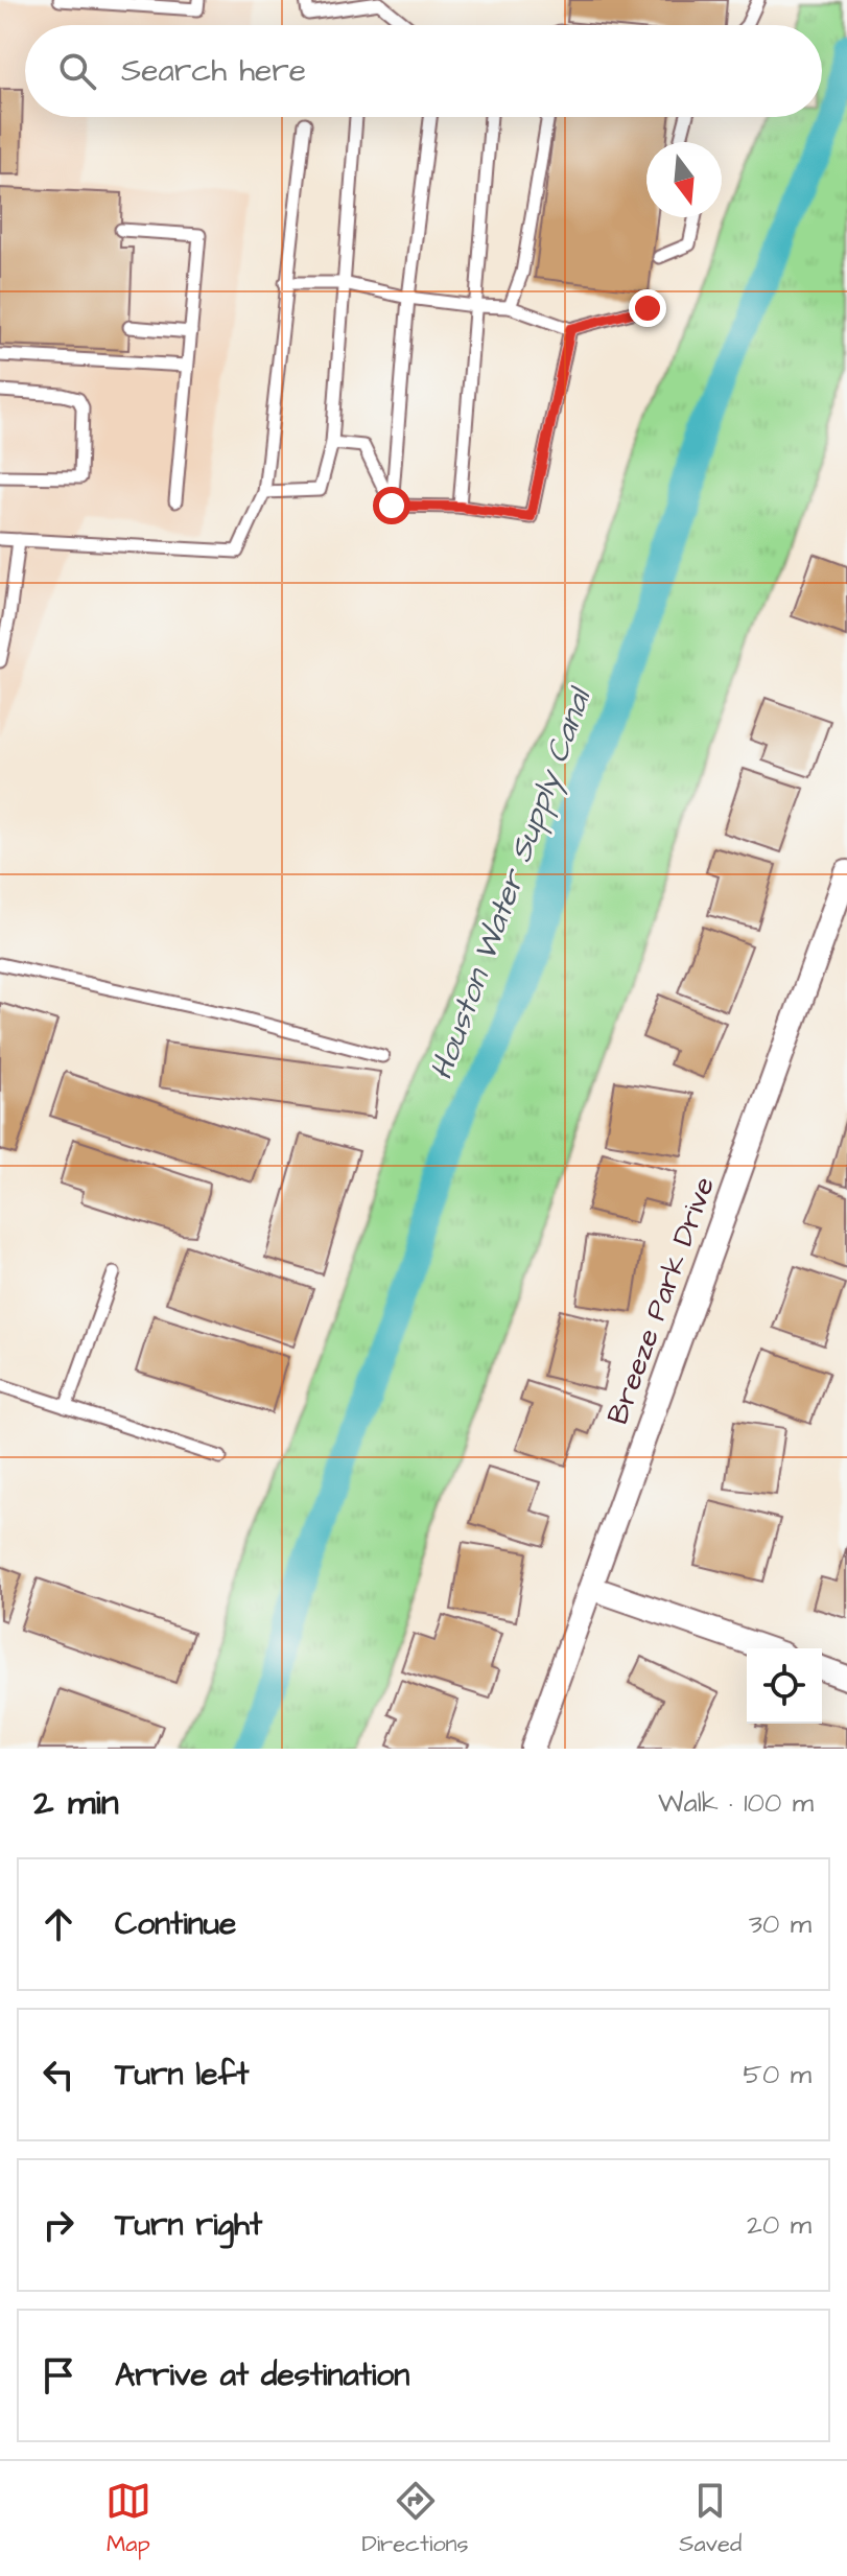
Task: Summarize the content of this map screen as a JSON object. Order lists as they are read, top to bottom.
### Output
{
  "streets": {
    "street": ["Breeze Park Drive"]
  },
  "water": ["Houston Water Supply Canal"],
  "north": "bottom",
  "page": {
    "search": "Search here",
    "heading": ["2 min", "Walk · 100 m"],
    "list": [
      ["Continue", "30 m"],
      ["Turn left", "50 m"],
      ["Turn right", "20 m"],
      "Arrive at destination"
    ],
    "nav": ["Map", "Directions", "Saved"]
  }
}
